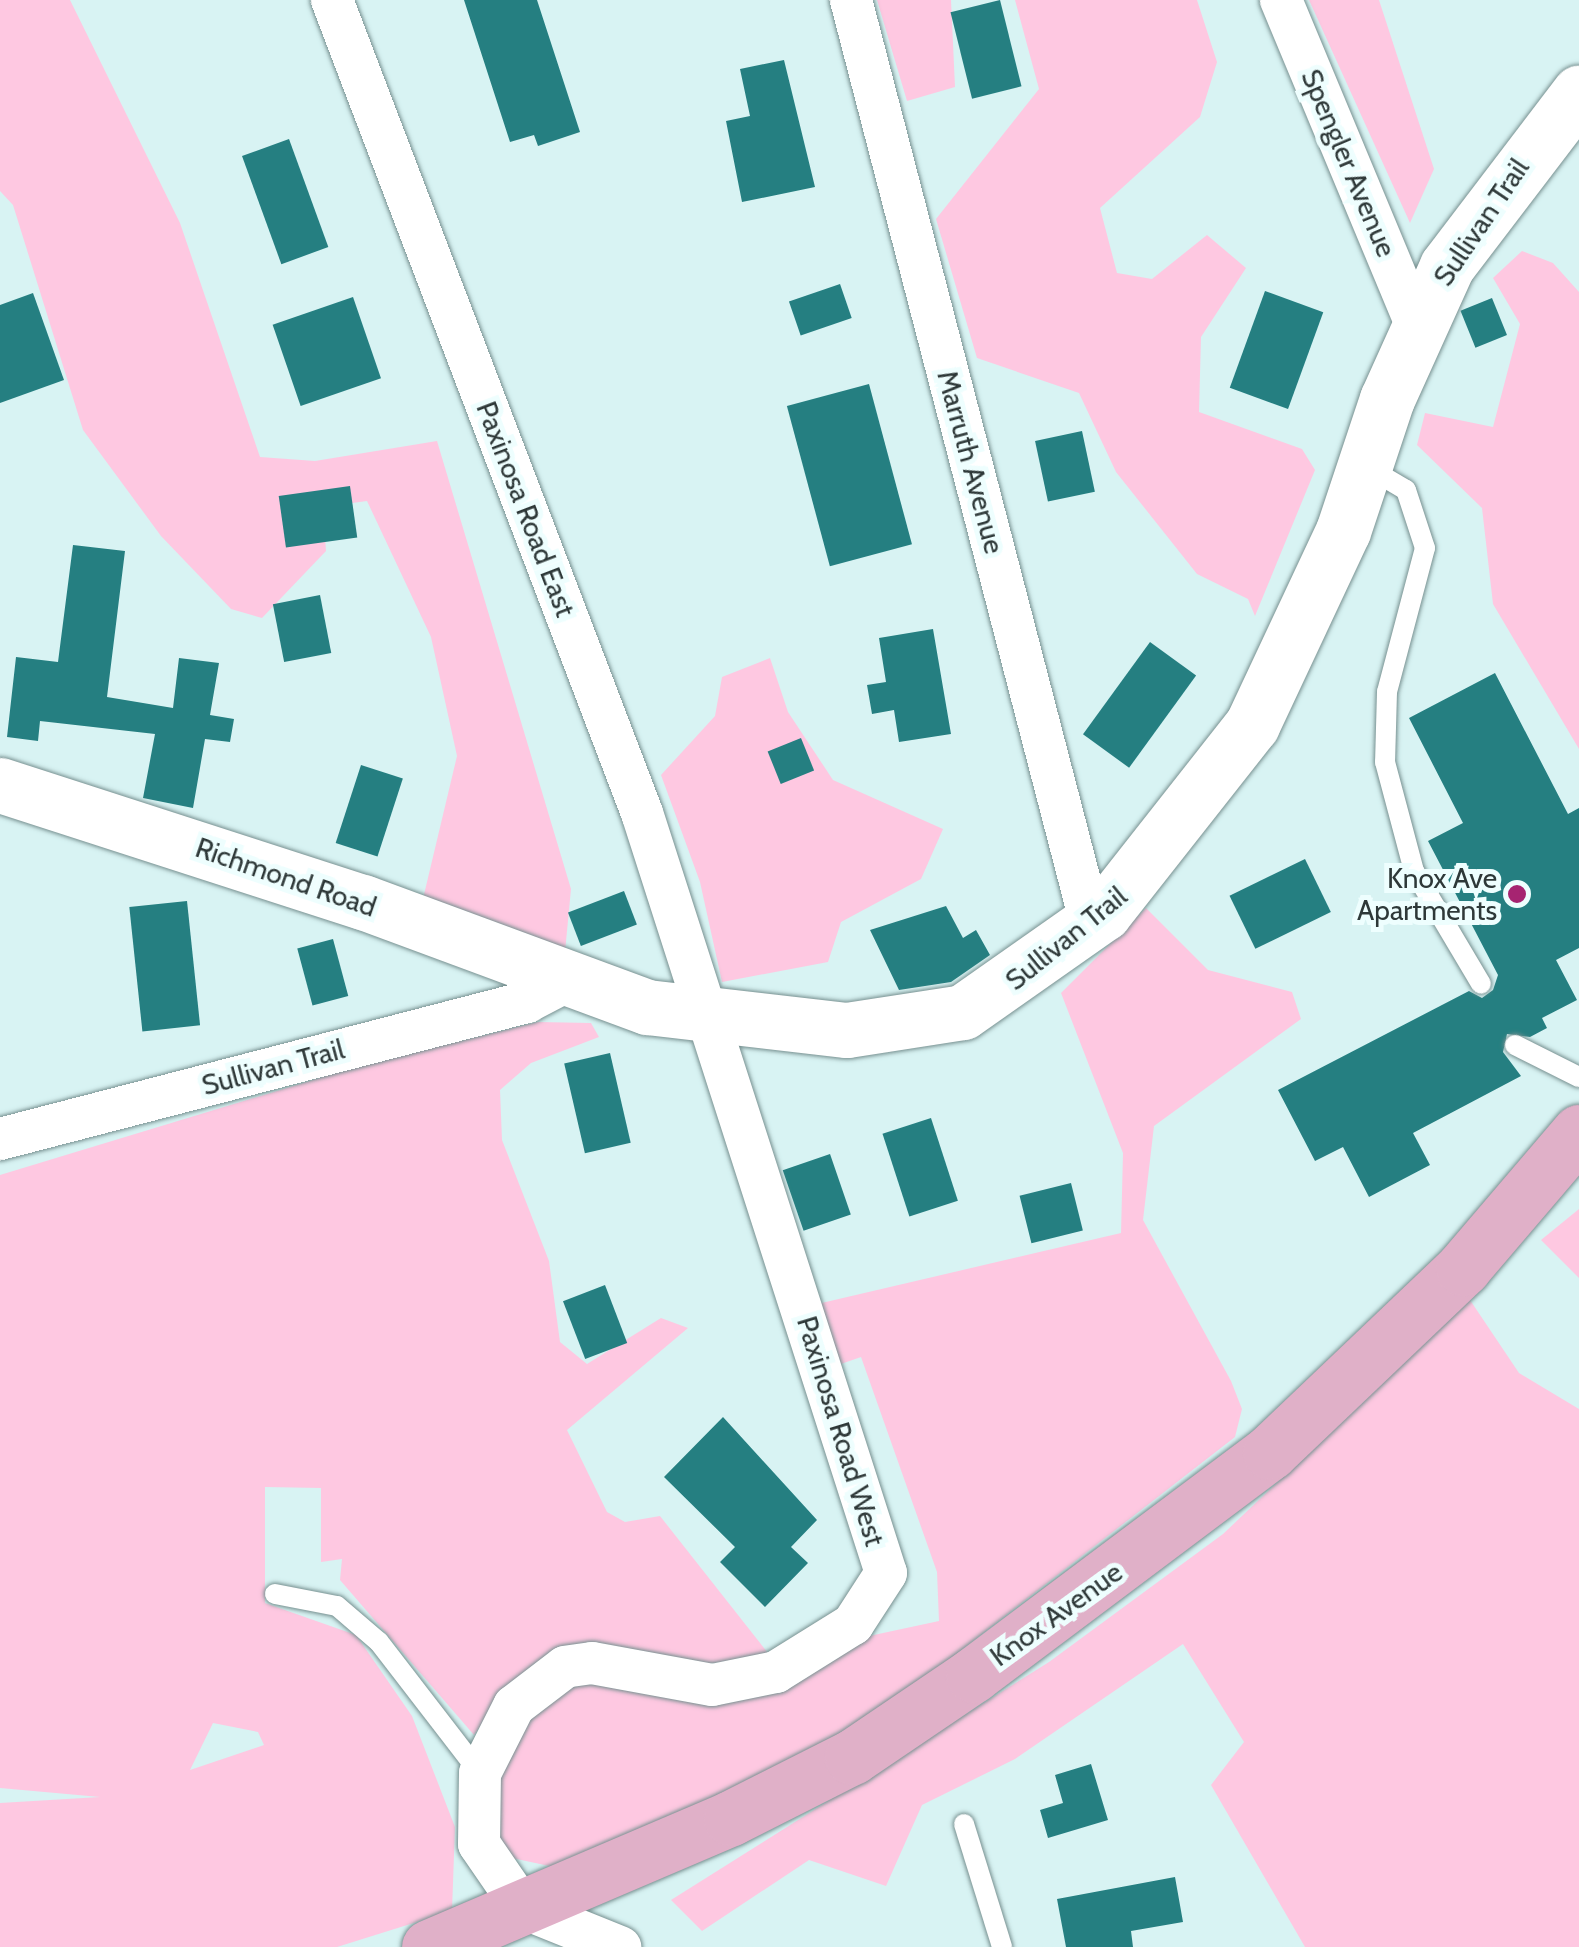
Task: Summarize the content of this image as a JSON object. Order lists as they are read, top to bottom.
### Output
{
  "streets": {
    "main road": ["Knox Avenue"],
    "street": [
      "Spengler Avenue",
      "Sullivan Trail",
      "Marruth Avenue",
      "Paxinosa Road East",
      "Richmond Road",
      "Paxinosa Road West"
    ]
  },
  "crossings": [
    ["Spengler Avenue", "Sullivan Trail"],
    ["Sullivan Trail", "Marruth Avenue"],
    ["Sullivan Trail", "Paxinosa Road East"],
    ["Sullivan Trail", "Richmond Road"],
    ["Sullivan Trail", "Paxinosa Road West"],
    ["Paxinosa Road East", "Paxinosa Road West"],
    ["Paxinosa Road West", "Knox Avenue"]
  ],
  "places": ["Knox Ave Apartments"]
}
